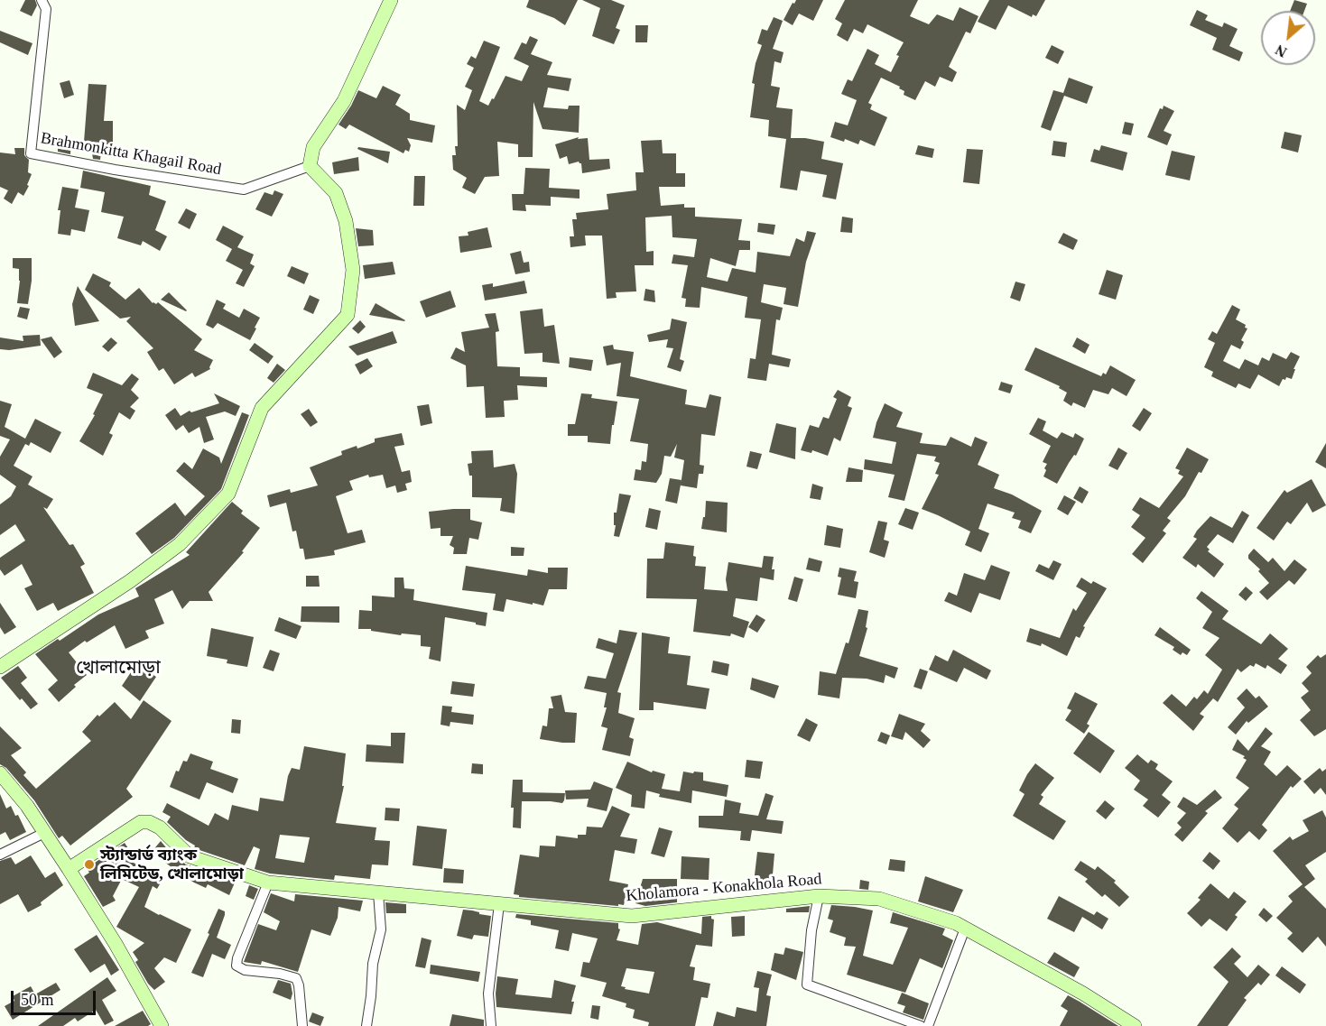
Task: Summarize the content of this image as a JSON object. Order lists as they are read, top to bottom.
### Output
{
  "streets": {
    "main road": ["Kholamora - Konakhola Road"],
    "street": ["Brahmonkitta Khagail Road"]
  },
  "districts": ["খোলামোড়া"],
  "places": ["স্ট্যান্ডার্ড ব্যাংক লিমিটেড, খোলামোড়া"],
  "scale_bar": "50 m",
  "north": "bottom left"
}
